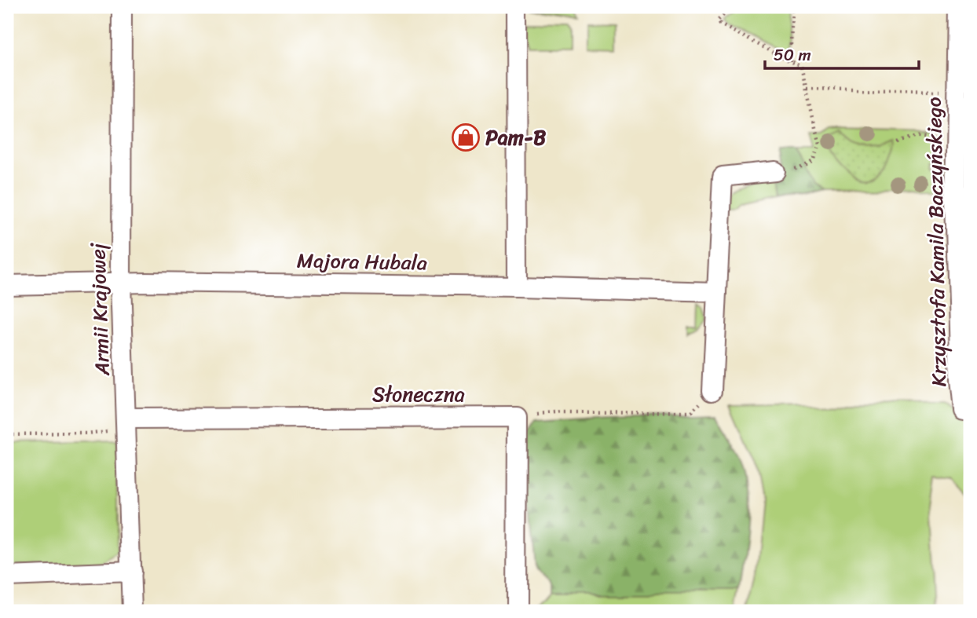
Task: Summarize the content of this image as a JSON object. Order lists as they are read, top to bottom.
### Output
{
  "streets": {
    "street": [
      "Krzysztofa Kamila Baczyńskiego",
      "Majora Hubala",
      "Armii Krajowej",
      "Słoneczna"
    ]
  },
  "crossings": [
    ["Majora Hubala", "Armii Krajowej"],
    ["Armii Krajowej", "Słoneczna"]
  ],
  "places": {
    "shop": ["Pam-B"]
  },
  "scale_bar": "50 m"
}
